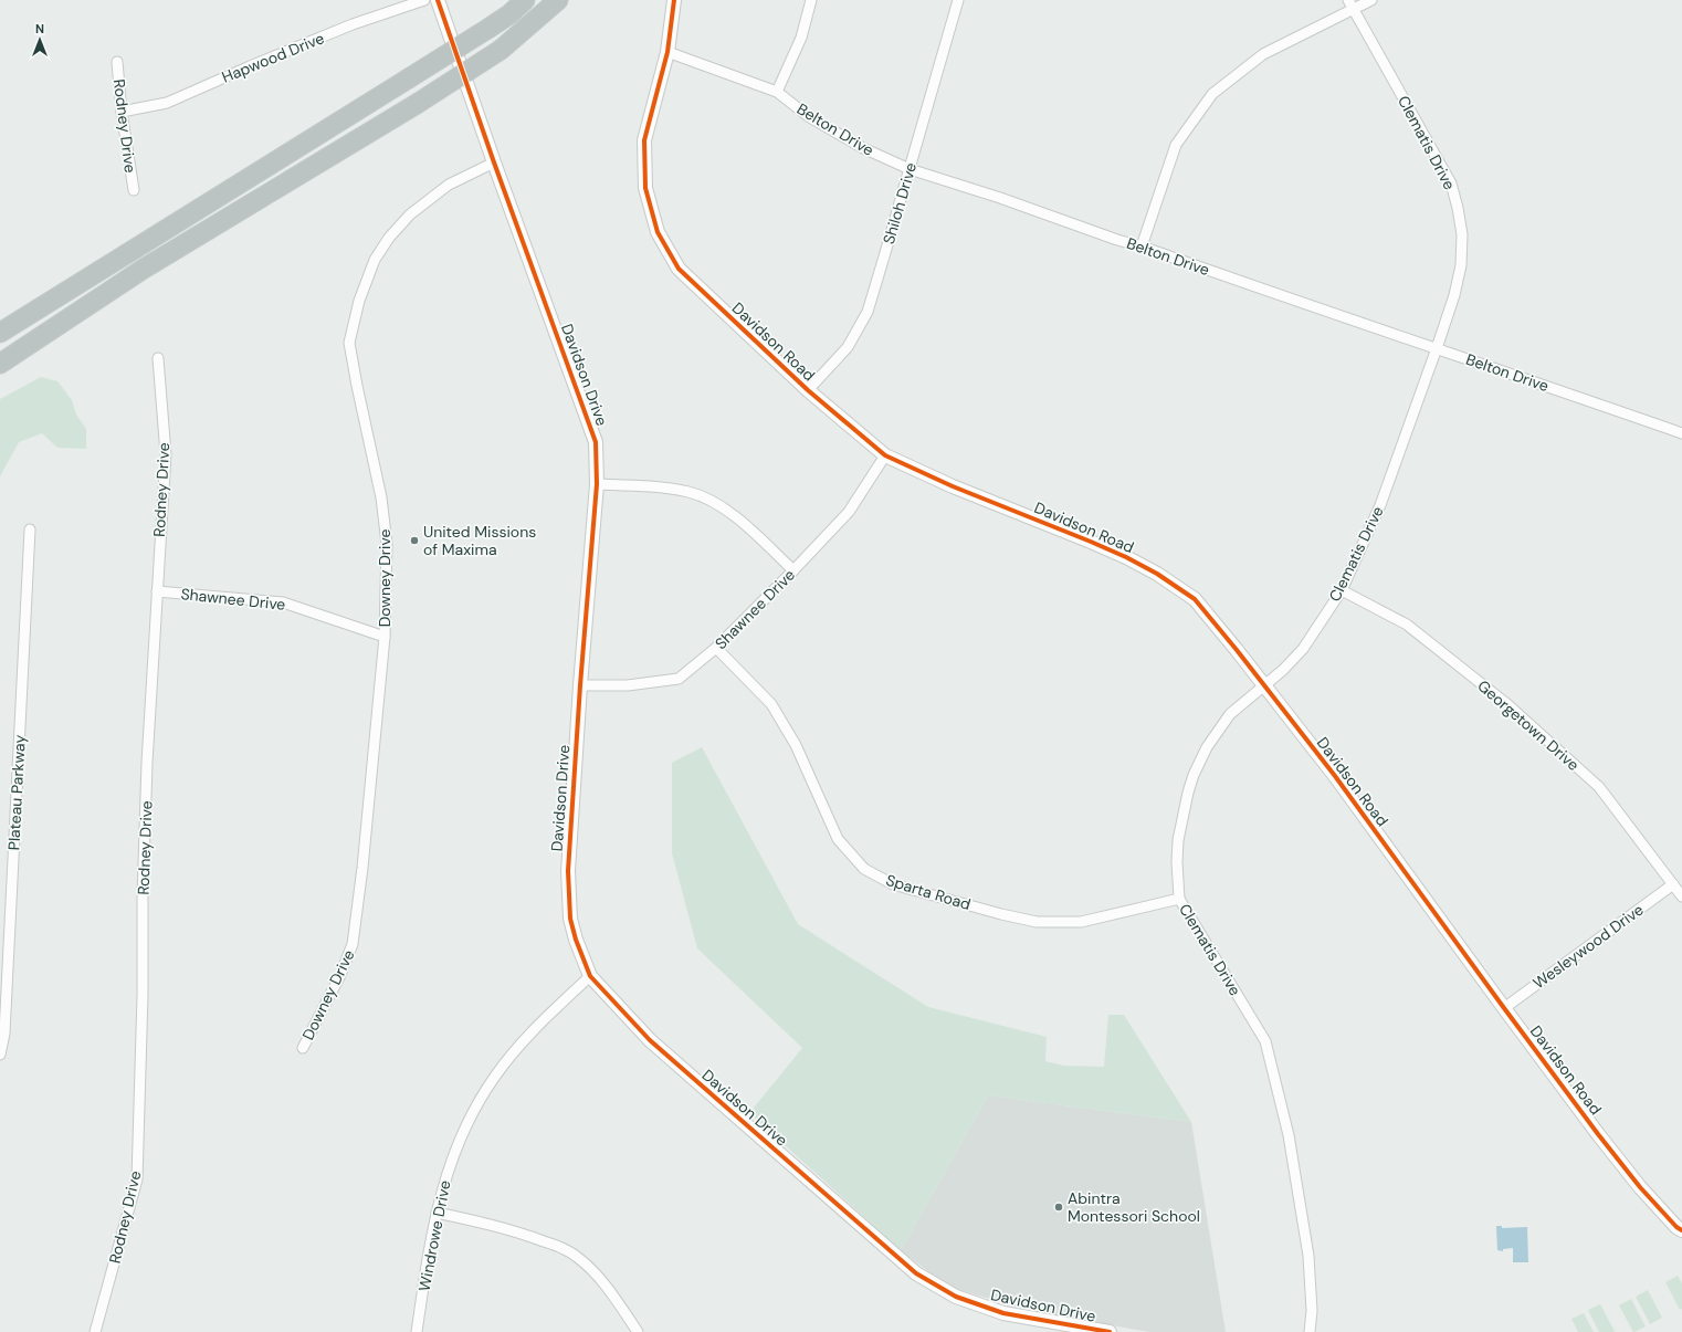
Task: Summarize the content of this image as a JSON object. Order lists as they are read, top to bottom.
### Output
{
  "streets": {
    "street": [
      "Hapwood Drive",
      "Rodney Drive",
      "Belton Drive",
      "Clematis Drive",
      "Shiloh Drive",
      "Davidson Road",
      "Davidson Drive",
      "Downey Drive",
      "Shawnee Drive",
      "Georgetown Drive",
      "Plateau Parkway",
      "Sparta Road",
      "Wesleywood Drive",
      "Windrowe Drive"
    ]
  },
  "crossings": [
    ["Hapwood Drive", "Rodney Drive"],
    ["Rodney Drive", "Shawnee Drive"],
    ["Belton Drive", "Clematis Drive"],
    ["Belton Drive", "Shiloh Drive"],
    ["Belton Drive", "Davidson Road"],
    ["Clematis Drive", "Davidson Road"],
    ["Clematis Drive", "Georgetown Drive"],
    ["Clematis Drive", "Sparta Road"],
    ["Shiloh Drive", "Davidson Road"],
    ["Davidson Road", "Shawnee Drive"],
    ["Davidson Road", "Wesleywood Drive"],
    ["Davidson Drive", "Downey Drive"],
    ["Davidson Drive", "Shawnee Drive"],
    ["Davidson Drive", "Windrowe Drive"],
    ["Downey Drive", "Shawnee Drive"],
    ["Shawnee Drive", "Sparta Road"],
    ["Georgetown Drive", "Wesleywood Drive"]
  ],
  "places": ["United Missions of Maxima", "Abintra Montessori School"],
  "north": "top"
}
